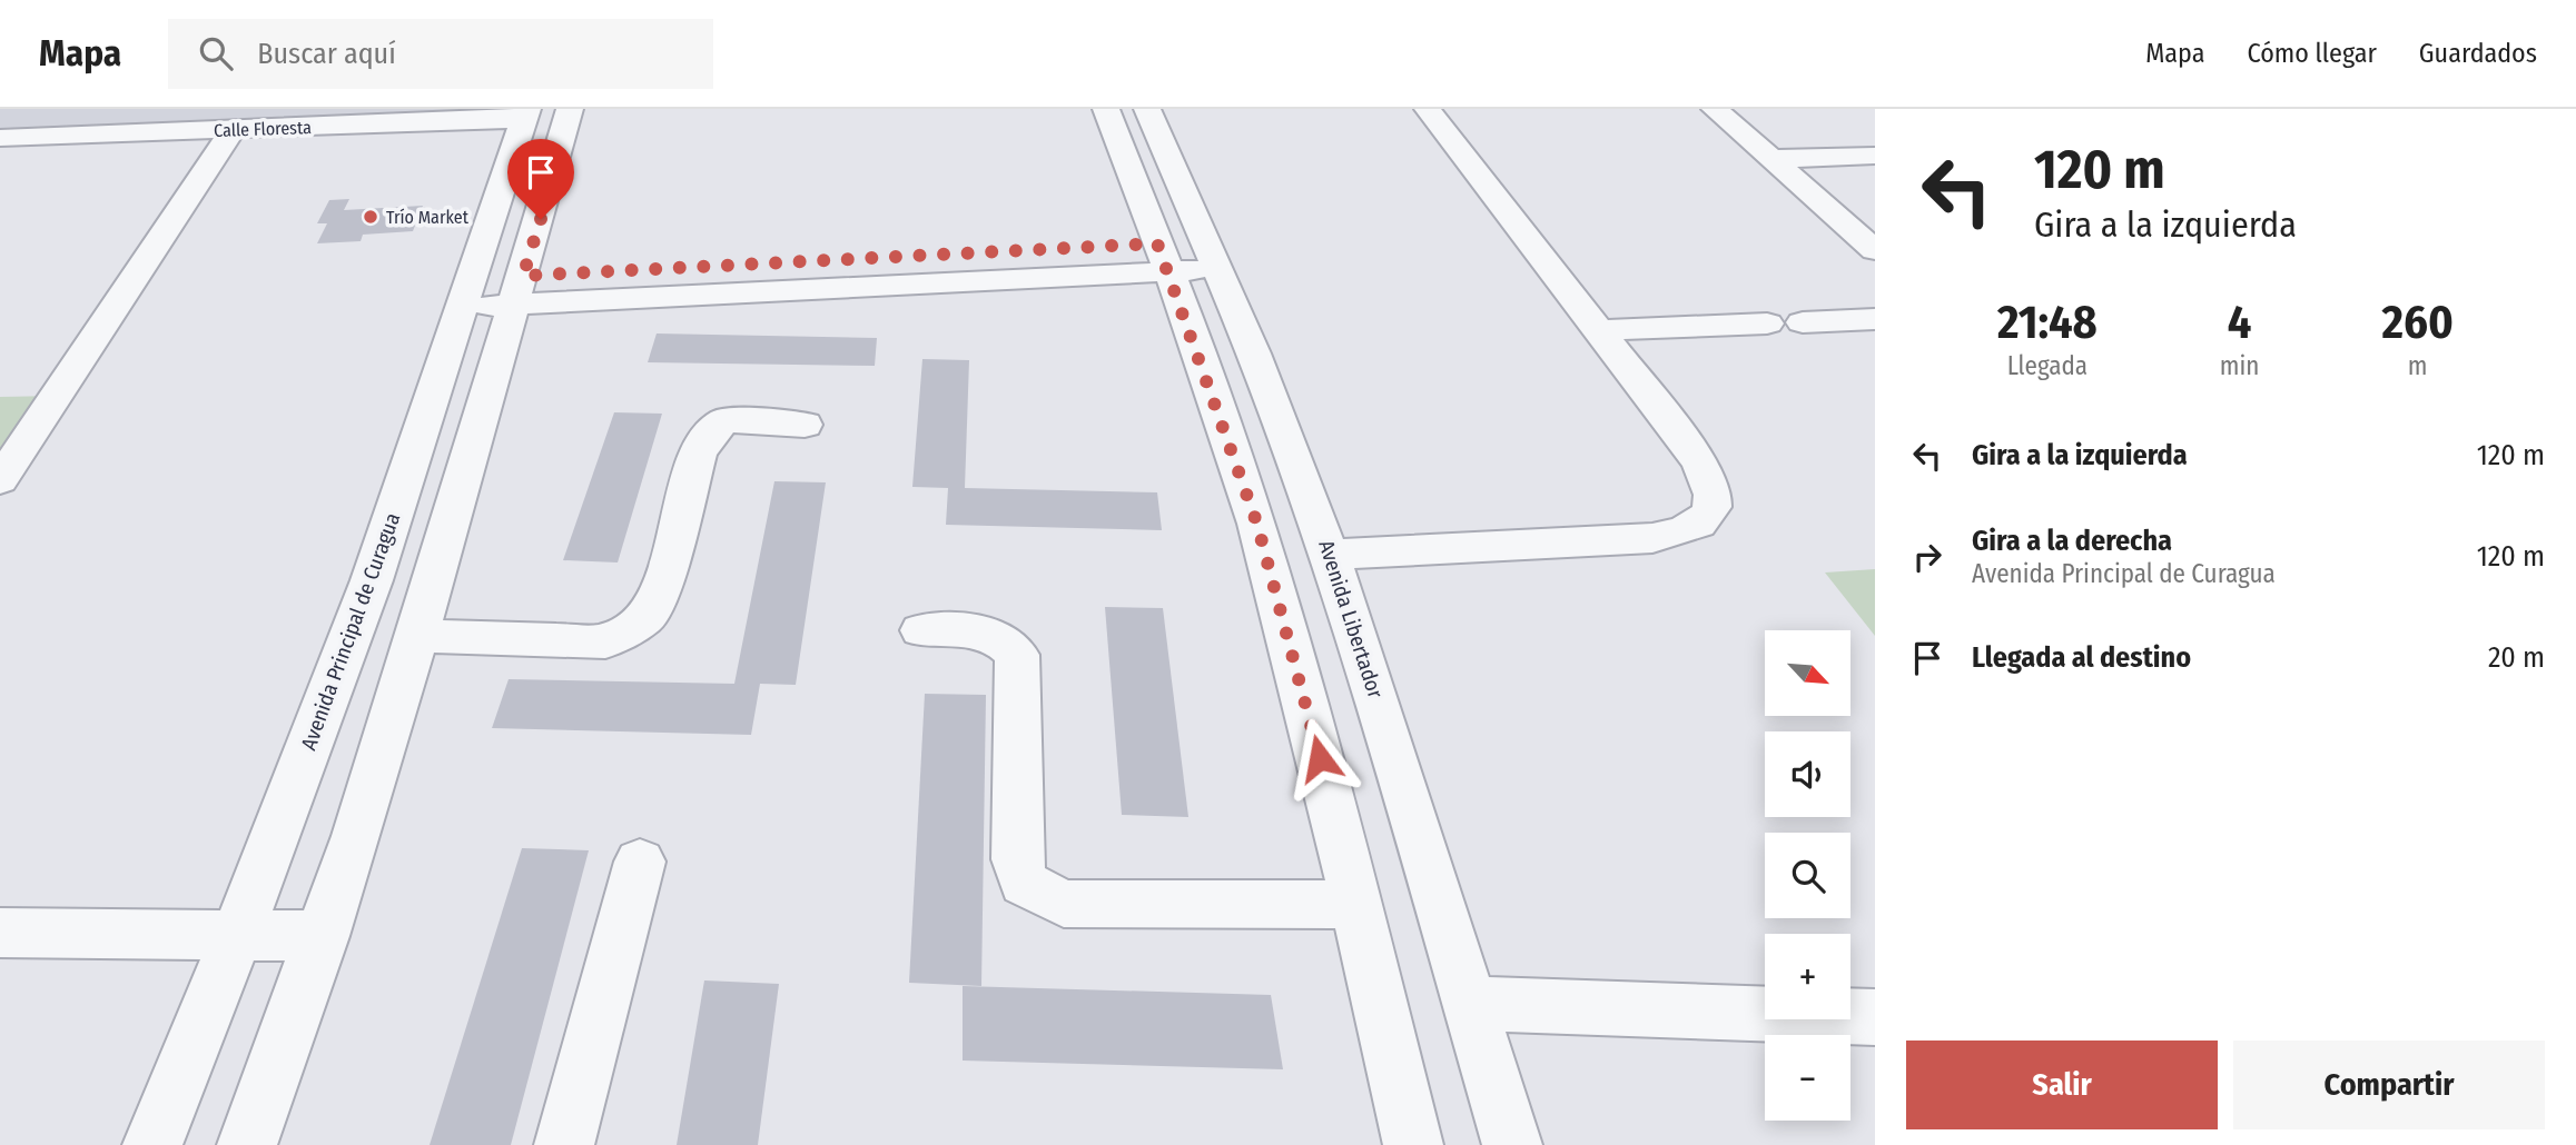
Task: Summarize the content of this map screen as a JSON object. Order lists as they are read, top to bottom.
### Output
{
  "streets": {
    "street": ["Calle Floresta", "Avenida Libertador", "Avenida Principal de Curagua"]
  },
  "crossings": [
    ["Calle Floresta", "Avenida Principal de Curagua"]
  ],
  "places": ["Trío Market"],
  "north": "bottom right",
  "page": {
    "header": "Mapa",
    "search": "Buscar aquí",
    "nav": ["Mapa", "Cómo llegar", "Guardados"],
    "turn": ["120 m", "Gira a la izquierda"],
    "eta": [
      "21:48",
      "Llegada",
      "4",
      "min",
      "260",
      "m"
    ],
    "list": [
      {
        "name": "Gira a la izquierda",
        "value": "120 m"
      },
      {
        "name": "Gira a la derecha",
        "note": "Avenida Principal de Curagua",
        "value": "120 m"
      },
      {
        "name": "Llegada al destino",
        "value": "20 m"
      }
    ],
    "map_buttons": ["+", "−"],
    "buttons": ["Salir", "Compartir"]
  }
}
